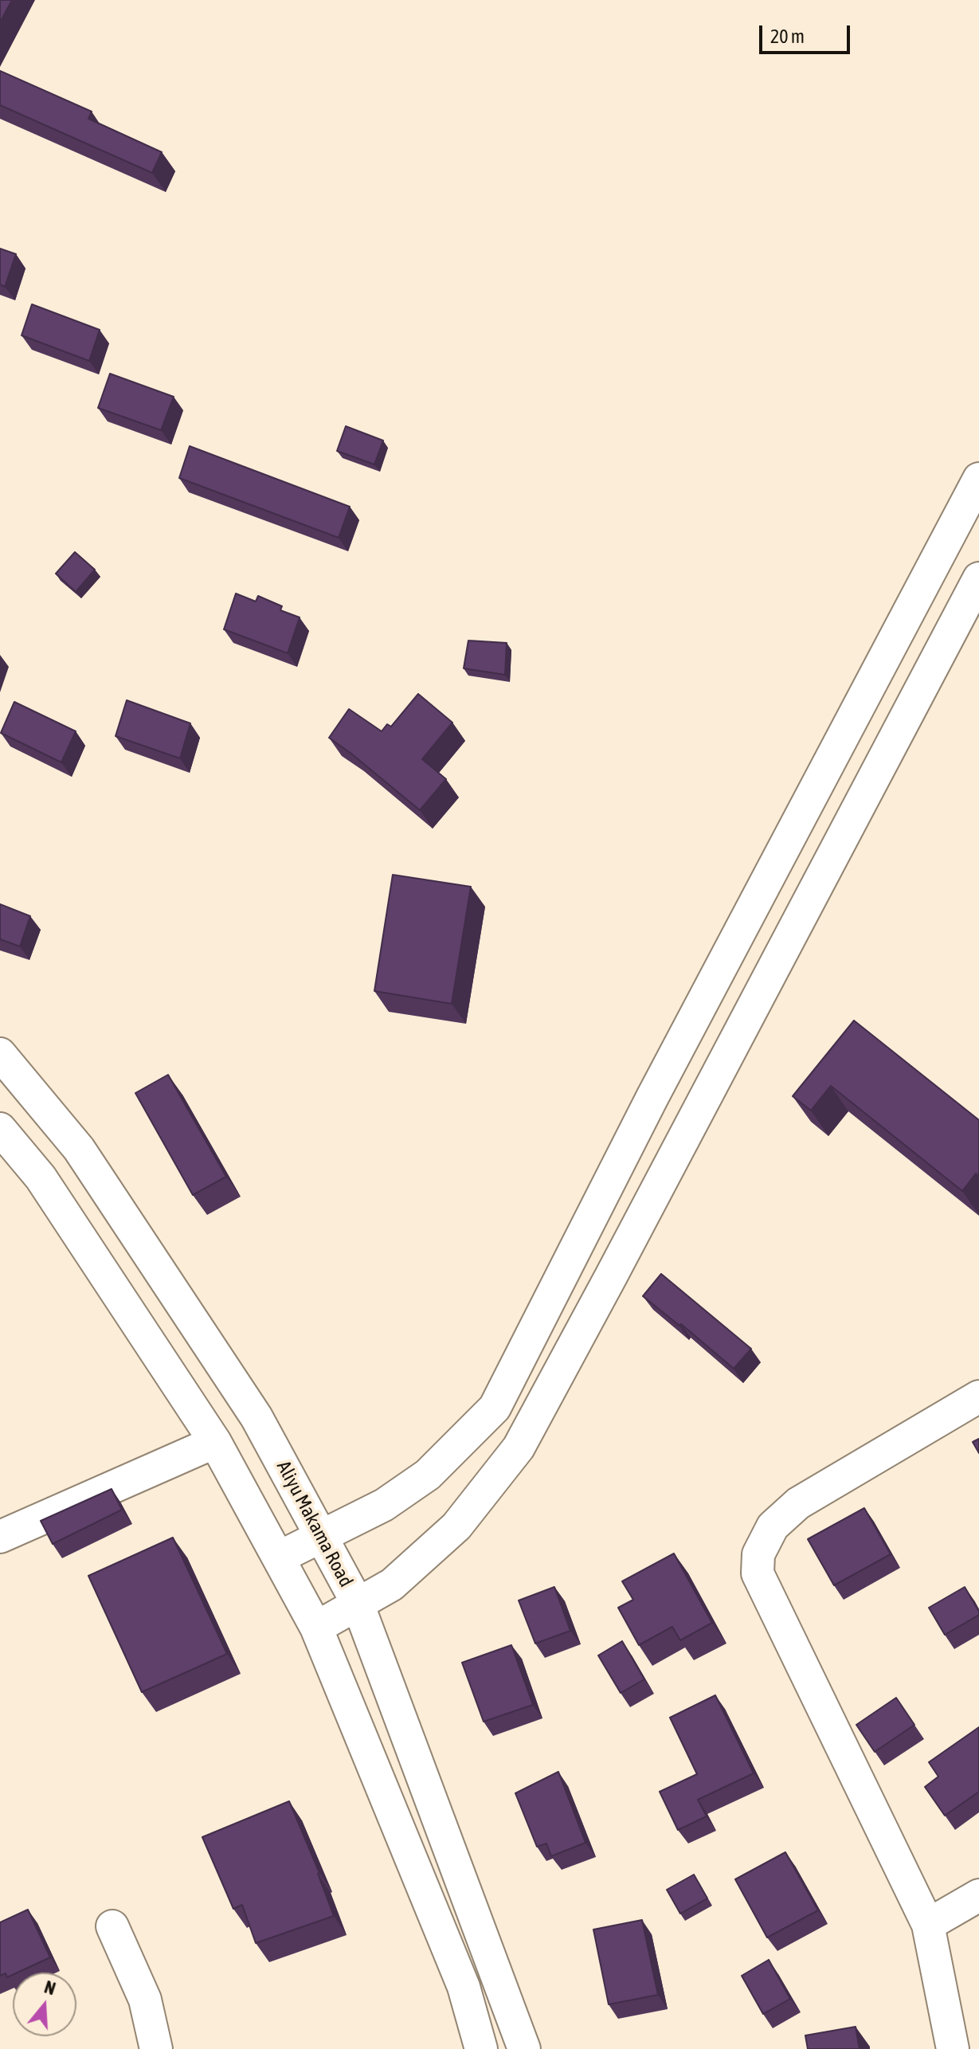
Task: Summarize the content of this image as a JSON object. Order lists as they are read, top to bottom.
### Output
{
  "streets": {
    "street": ["Aliyu Makama Road"]
  },
  "scale_bar": "20 m",
  "north": "top"
}
